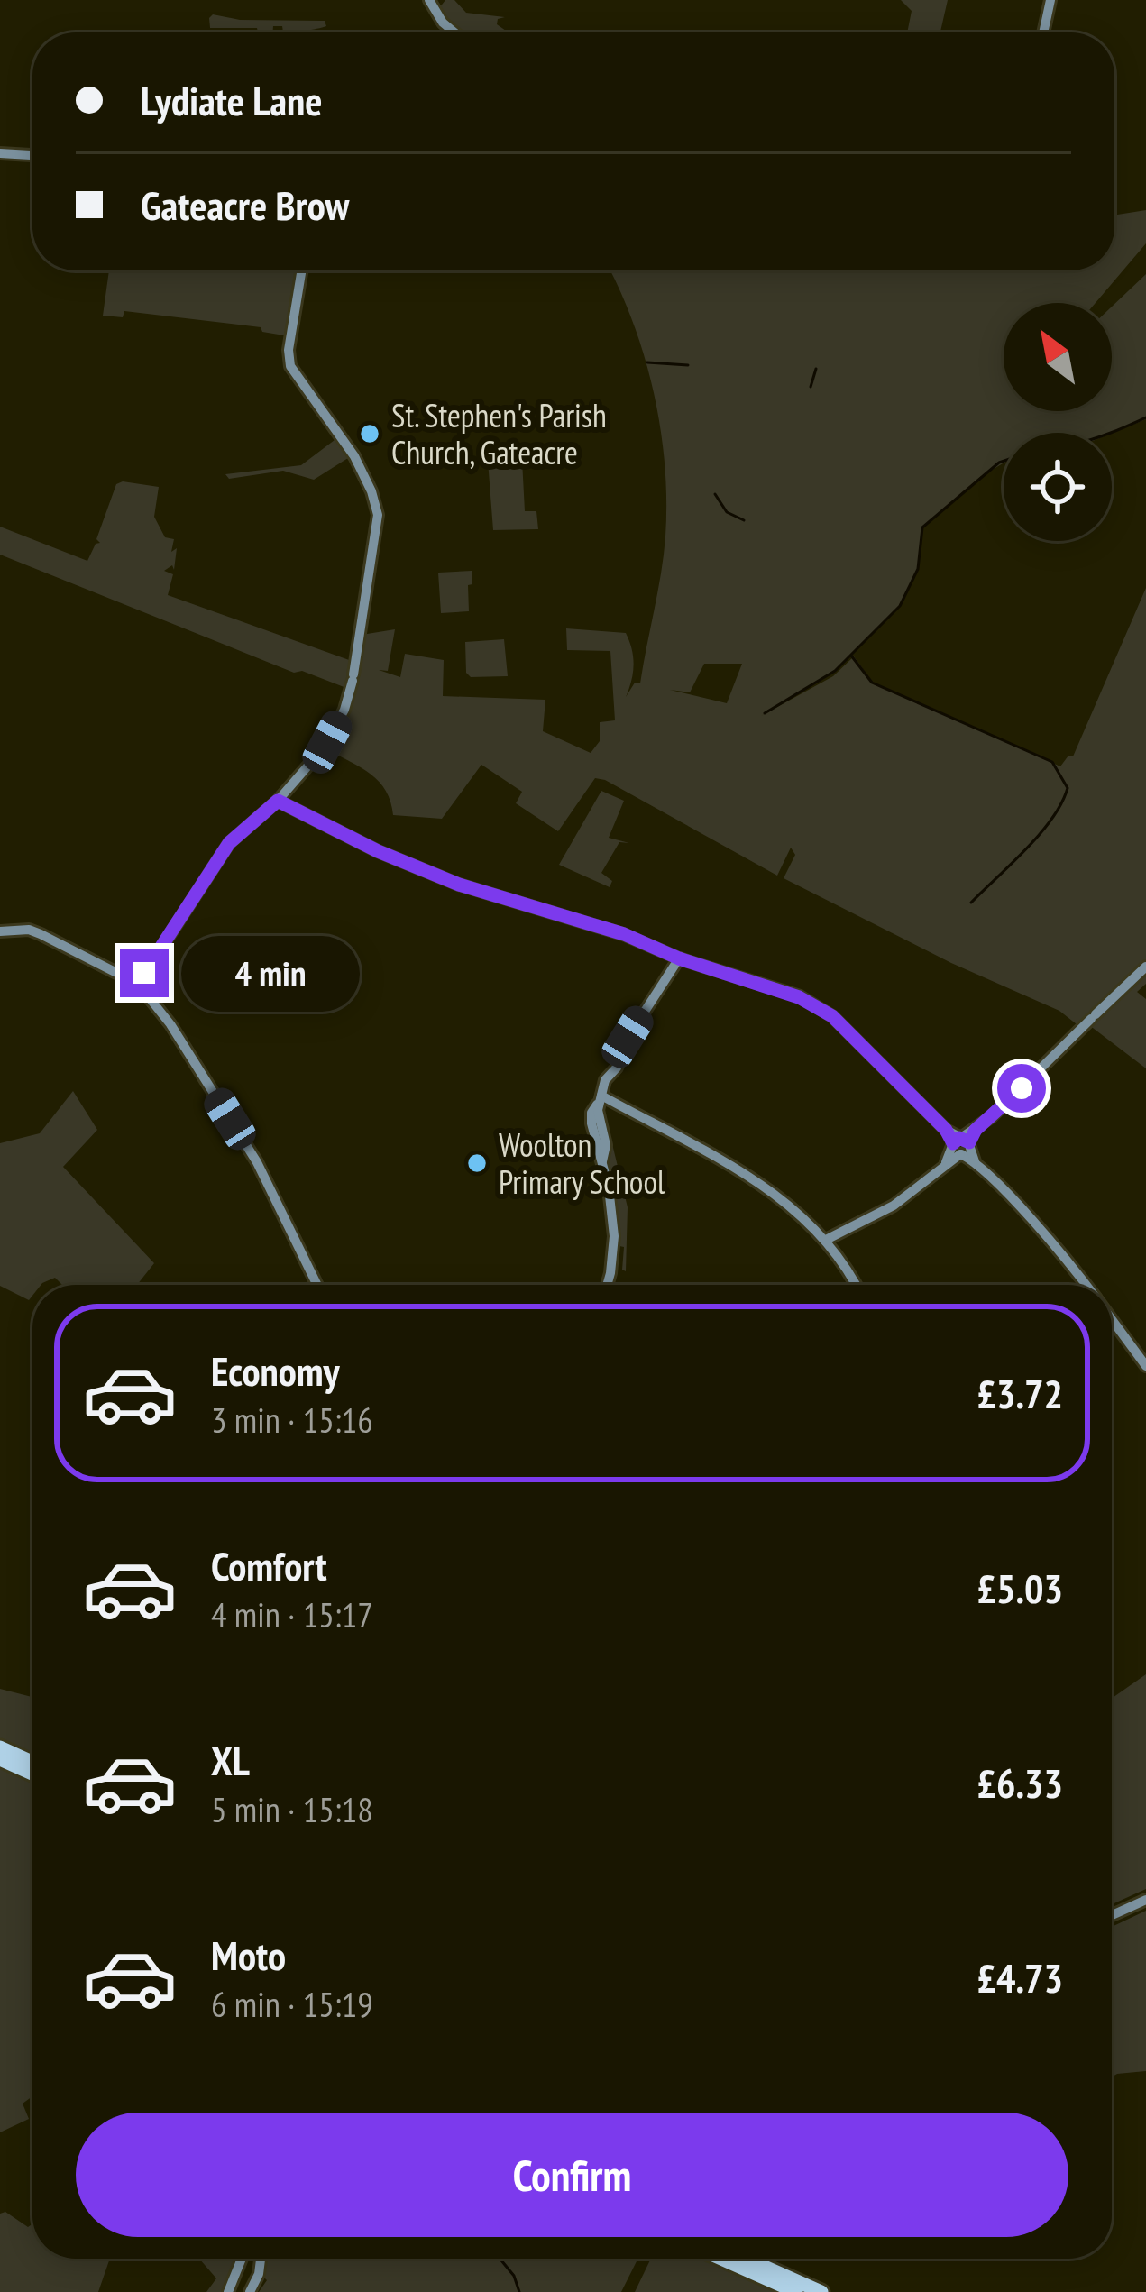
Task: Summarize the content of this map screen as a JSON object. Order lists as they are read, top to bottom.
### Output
{
  "places": ["St. Stephen's Parish Church, Gateacre", "Woolton Primary School"],
  "north": "top left",
  "page": {
    "banner": ["Lydiate Lane", "Gateacre Brow"],
    "bubble": "4 min",
    "list": [
      {
        "name": "Economy",
        "note": "3 min · 15:16",
        "value": "£3.72"
      },
      {
        "name": "Comfort",
        "note": "4 min · 15:17",
        "value": "£5.03"
      },
      {
        "name": "XL",
        "note": "5 min · 15:18",
        "value": "£6.33"
      },
      {
        "name": "Moto",
        "note": "6 min · 15:19",
        "value": "£4.73"
      }
    ],
    "buttons": "Confirm"
  }
}
